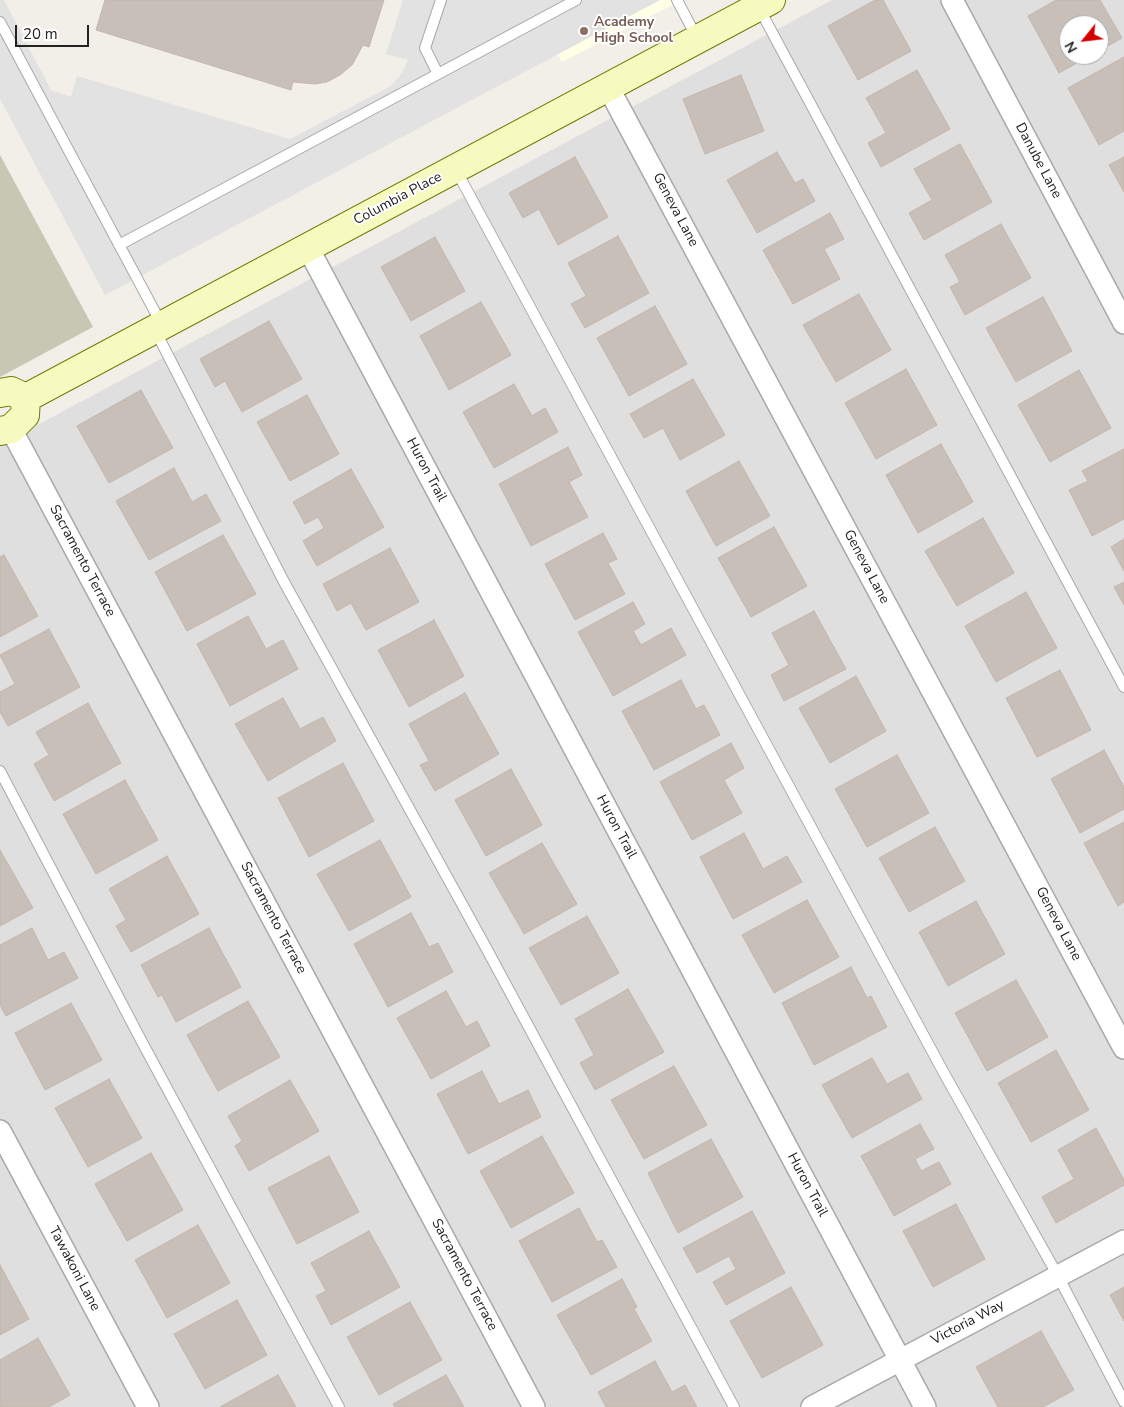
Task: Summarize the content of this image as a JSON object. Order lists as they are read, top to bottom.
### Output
{
  "streets": {
    "street": [
      "Danube Lane",
      "Columbia Place",
      "Geneva Lane",
      "Huron Trail",
      "Sacramento Terrace",
      "Tawakoni Lane",
      "Victoria Way"
    ]
  },
  "crossings": [
    ["Columbia Place", "Geneva Lane"],
    ["Columbia Place", "Huron Trail"],
    ["Columbia Place", "Sacramento Terrace"],
    ["Huron Trail", "Victoria Way"]
  ],
  "places": ["Academy High School"],
  "scale_bar": "20 m",
  "north": "bottom left"
}
